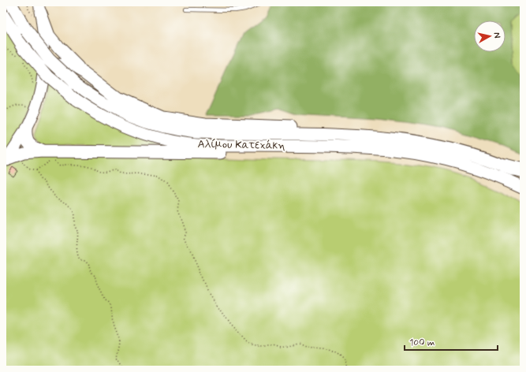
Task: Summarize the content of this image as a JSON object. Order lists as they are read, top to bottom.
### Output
{
  "streets": {
    "main road": ["Αλίμου Κατεχάκη"]
  },
  "scale_bar": "100 m",
  "north": "right"
}
